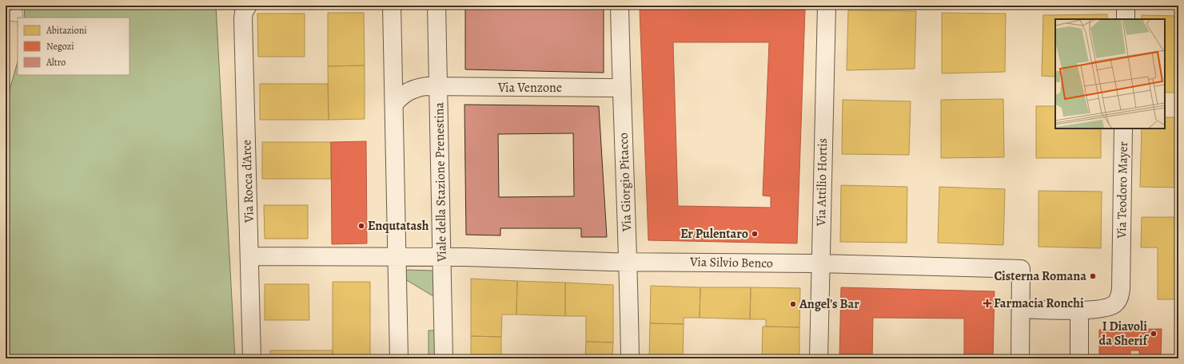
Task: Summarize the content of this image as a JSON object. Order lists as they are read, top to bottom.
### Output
{
  "streets": {
    "street": [
      "Via Venzone",
      "Via Rocca d'Arce",
      "Viale della Stazione Prenestina",
      "Via Giorgio Pitacco",
      "Via Attilio Hortis",
      "Via Teodoro Mayer",
      "Via Silvio Benco"
    ]
  },
  "crossings": [
    ["Via Venzone", "Viale della Stazione Prenestina"],
    ["Via Venzone", "Via Giorgio Pitacco"],
    ["Via Rocca d'Arce", "Via Silvio Benco"],
    ["Viale della Stazione Prenestina", "Via Silvio Benco"],
    ["Via Giorgio Pitacco", "Via Silvio Benco"],
    ["Via Attilio Hortis", "Via Silvio Benco"],
    ["Via Teodoro Mayer", "Via Silvio Benco"]
  ],
  "places": {
    "other": [
      "Enqutatash",
      "Er Pulentaro",
      "Cisterna Romana",
      "Angel's Bar",
      "I Diavoli da Sherif"
    ],
    "health": ["Farmacia Ronchi"]
  },
  "legend": ["Abitazioni", "Negozi", "Altro"]
}
